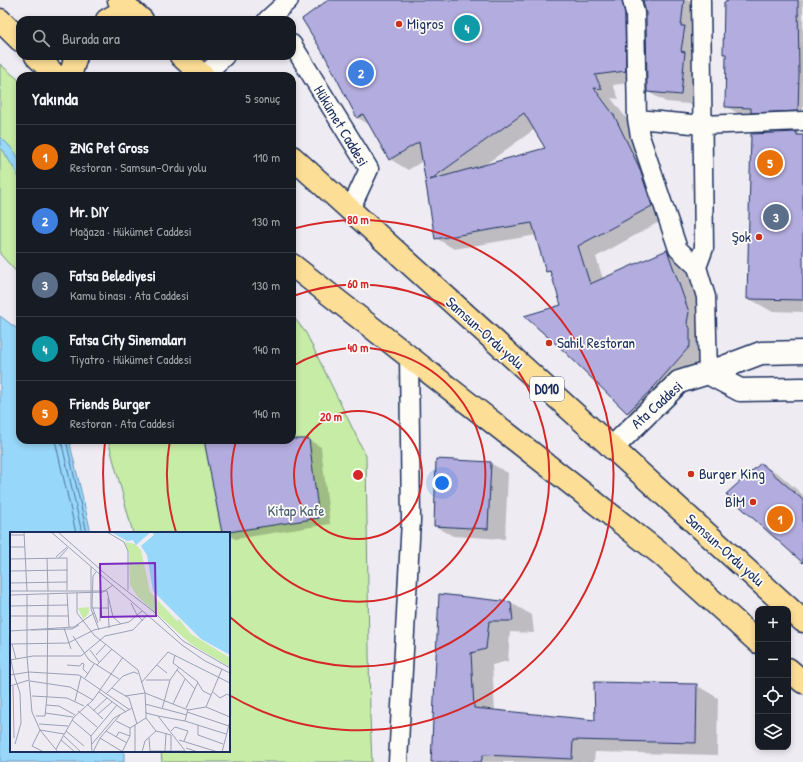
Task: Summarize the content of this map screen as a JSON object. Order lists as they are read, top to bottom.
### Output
{
  "streets": {
    "highway": ["Samsun-Ordu yolu", "D010"],
    "main road": ["Ata Caddesi"],
    "street": ["Hükümet Caddesi"]
  },
  "crossings": [
    ["Hükümet Caddesi", "Samsun-Ordu yolu"],
    ["Samsun-Ordu yolu", "Ata Caddesi"]
  ],
  "parks": ["Kitap Kafe"],
  "places": [
    "Migros",
    "Şok",
    "Sahil Restoran",
    "Burger King",
    "BİM"
  ],
  "page": {
    "pins": [
      "4",
      "2",
      "5",
      "3",
      "1"
    ],
    "search": "Burada ara",
    "heading": ["Yakında", "5 sonuç"],
    "list": [
      {
        "mark": "1",
        "name": "ZNG Pet Gross",
        "note": "Restoran · Samsun-Ordu yolu",
        "value": "110 m"
      },
      {
        "mark": "2",
        "name": "Mr. DIY",
        "note": "Mağaza · Hükümet Caddesi",
        "value": "130 m"
      },
      {
        "mark": "3",
        "name": "Fatsa Belediyesi",
        "note": "Kamu binası · Ata Caddesi",
        "value": "130 m"
      },
      {
        "mark": "4",
        "name": "Fatsa City Sinemaları",
        "note": "Tiyatro · Hükümet Caddesi",
        "value": "140 m"
      },
      {
        "mark": "5",
        "name": "Friends Burger",
        "note": "Restoran · Ata Caddesi",
        "value": "140 m"
      }
    ],
    "map_buttons": ["+", "−"]
  },
  "rings": [
    "80 m",
    "60 m",
    "40 m",
    "20 m"
  ]
}
